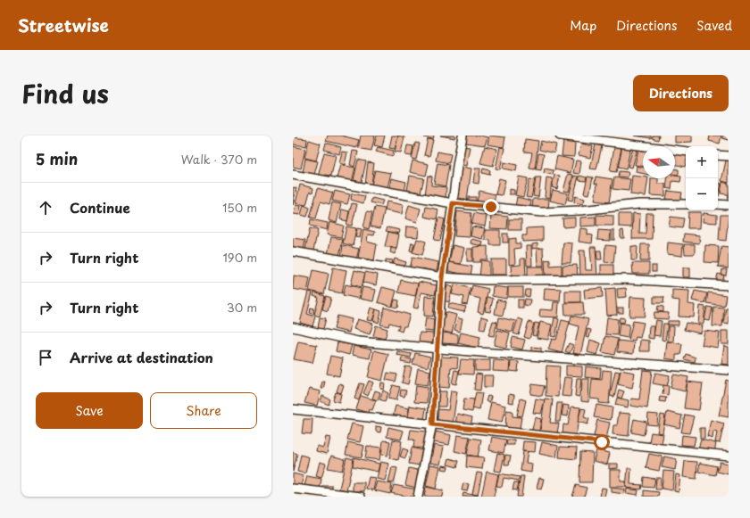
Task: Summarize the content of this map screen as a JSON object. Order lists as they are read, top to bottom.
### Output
{
  "north": "left",
  "page": {
    "header": "Streetwise",
    "nav": ["Map", "Directions", "Saved"],
    "title": "Find us",
    "buttons": [
      "Directions",
      ["Save", "Share"]
    ],
    "heading": ["5 min", "Walk · 370 m"],
    "map_buttons": ["+", "−"],
    "list": [
      ["Continue", "150 m"],
      ["Turn right", "190 m"],
      ["Turn right", "30 m"],
      "Arrive at destination"
    ]
  }
}
